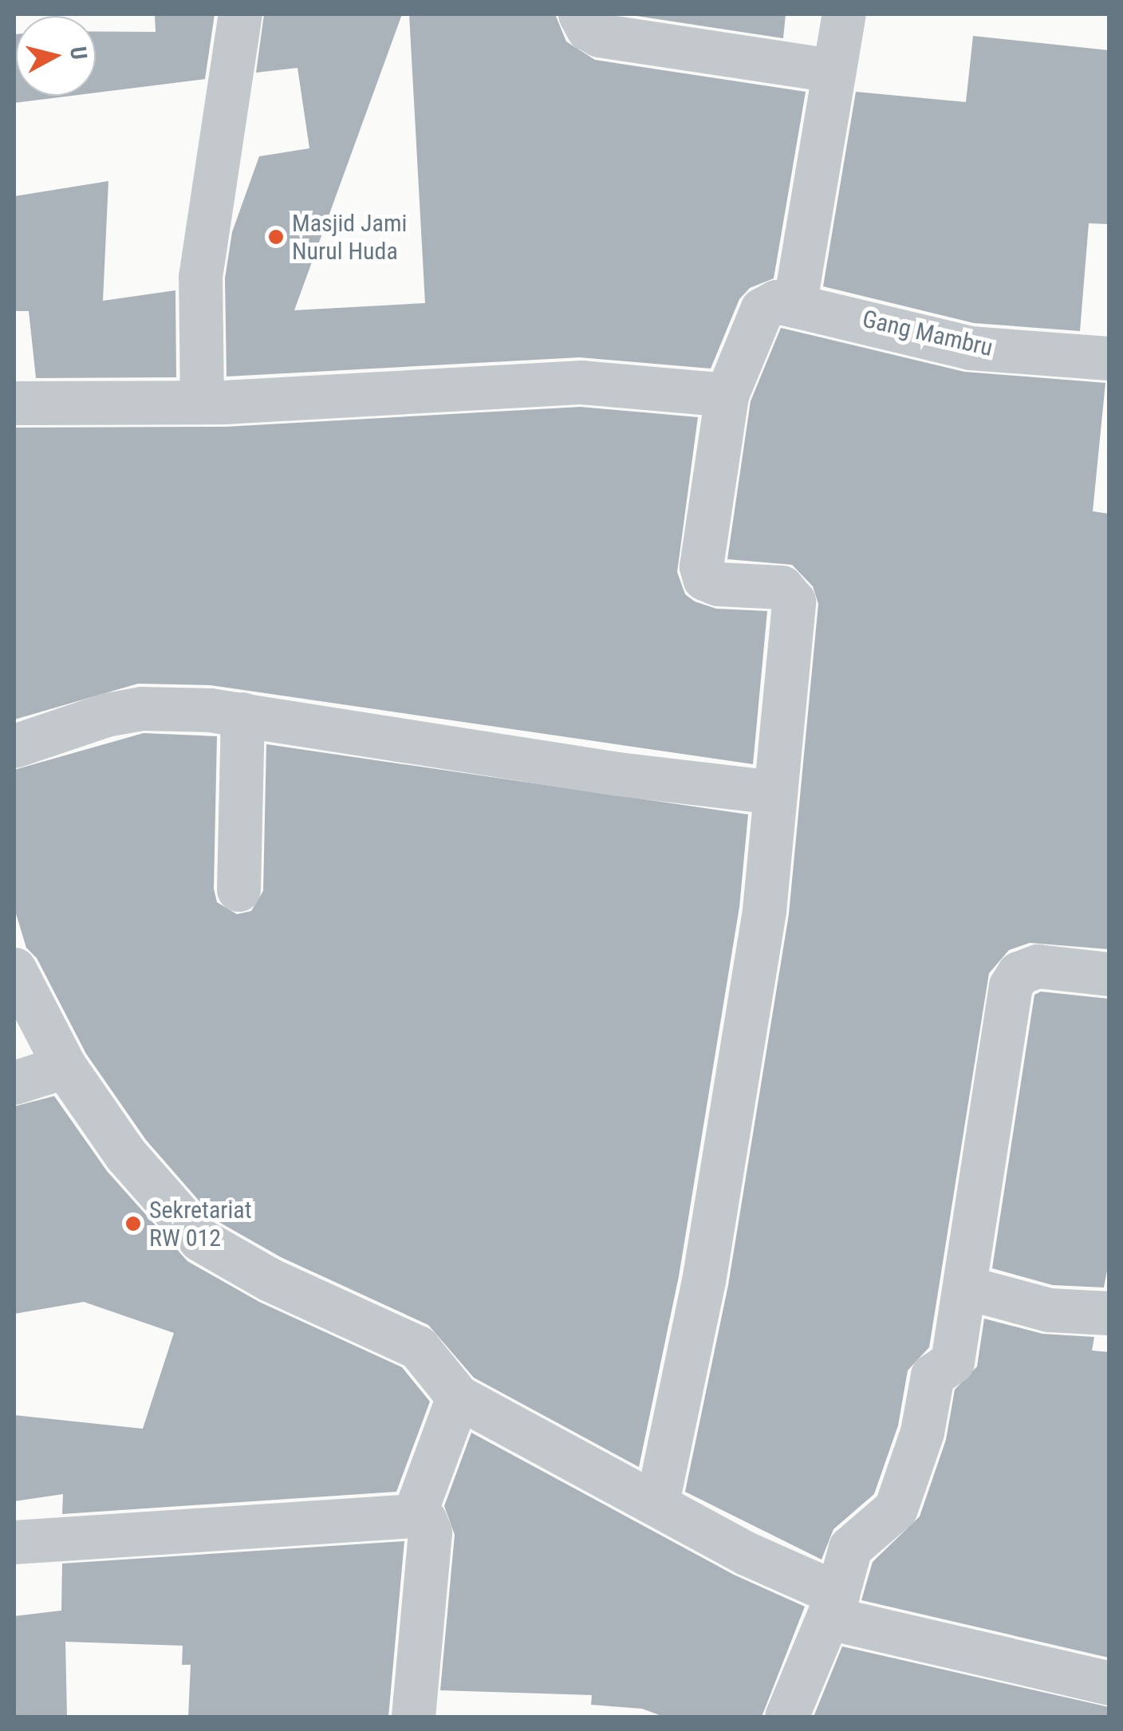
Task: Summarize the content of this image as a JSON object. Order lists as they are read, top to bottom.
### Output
{
  "streets": {
    "street": ["Gang Mambru"]
  },
  "places": ["Masjid Jami Nurul Huda", "Sekretariat RW 012"],
  "north": "right"
}
